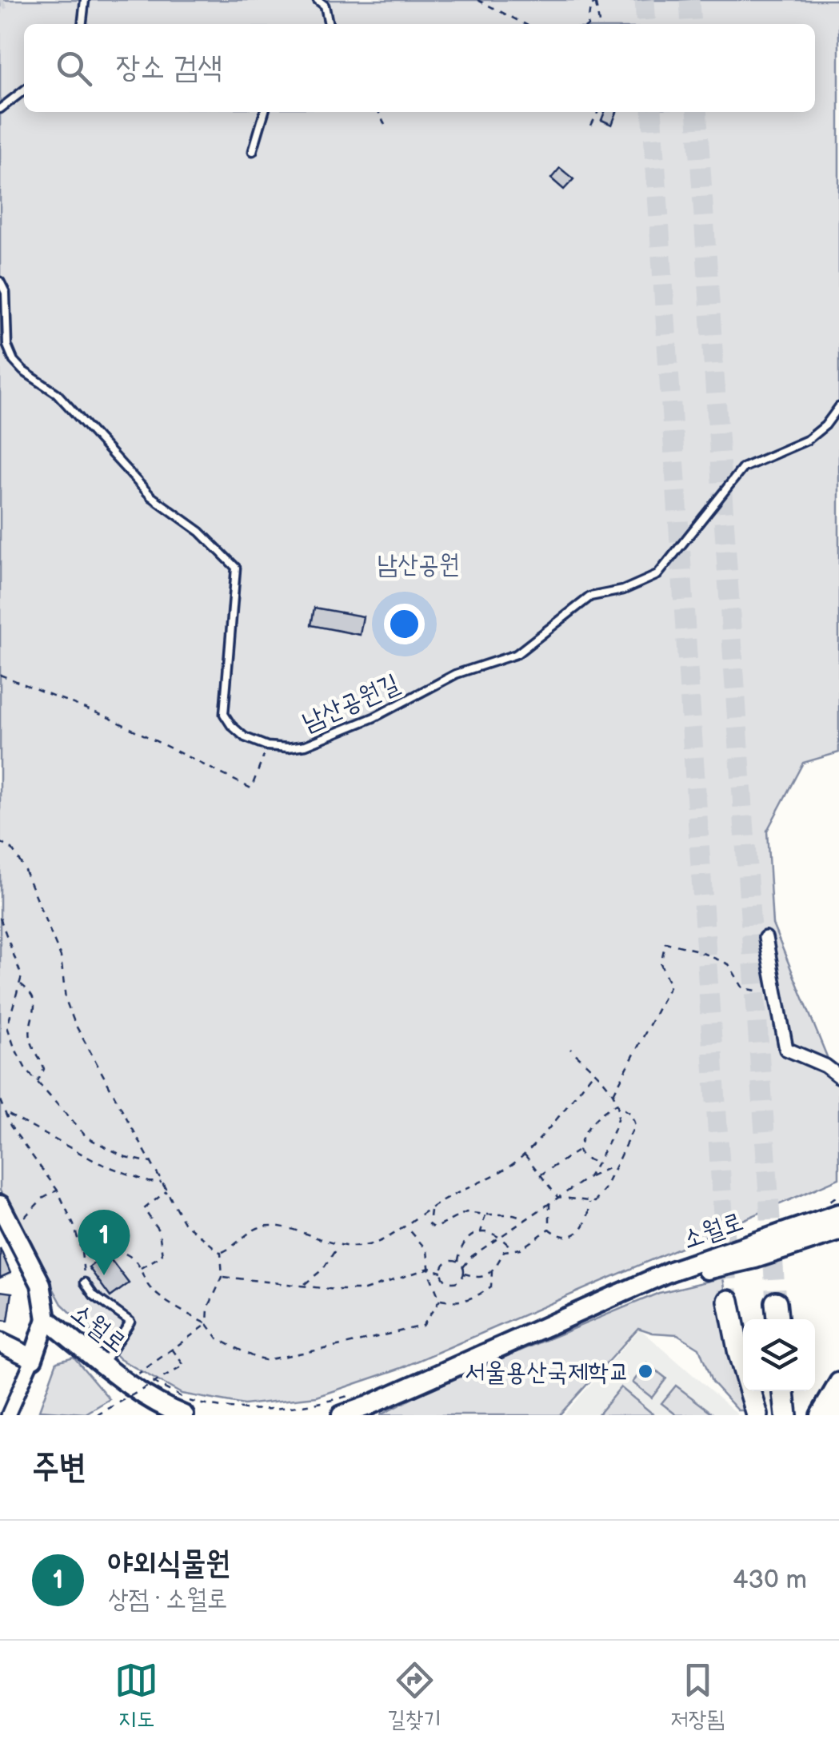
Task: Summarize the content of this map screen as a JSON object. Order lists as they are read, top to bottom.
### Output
{
  "streets": {
    "main road": ["소월로"],
    "lane": ["남산공원길"]
  },
  "parks": ["남산공원"],
  "places": ["서울용산국제학교"],
  "page": {
    "search": "장소 검색",
    "pins": "1",
    "heading": "주변",
    "list": [
      {
        "mark": "1",
        "name": "야외식물원",
        "note": "상점 · 소월로",
        "value": "430 m"
      }
    ],
    "nav": ["지도", "길찾기", "저장됨"]
  }
}
